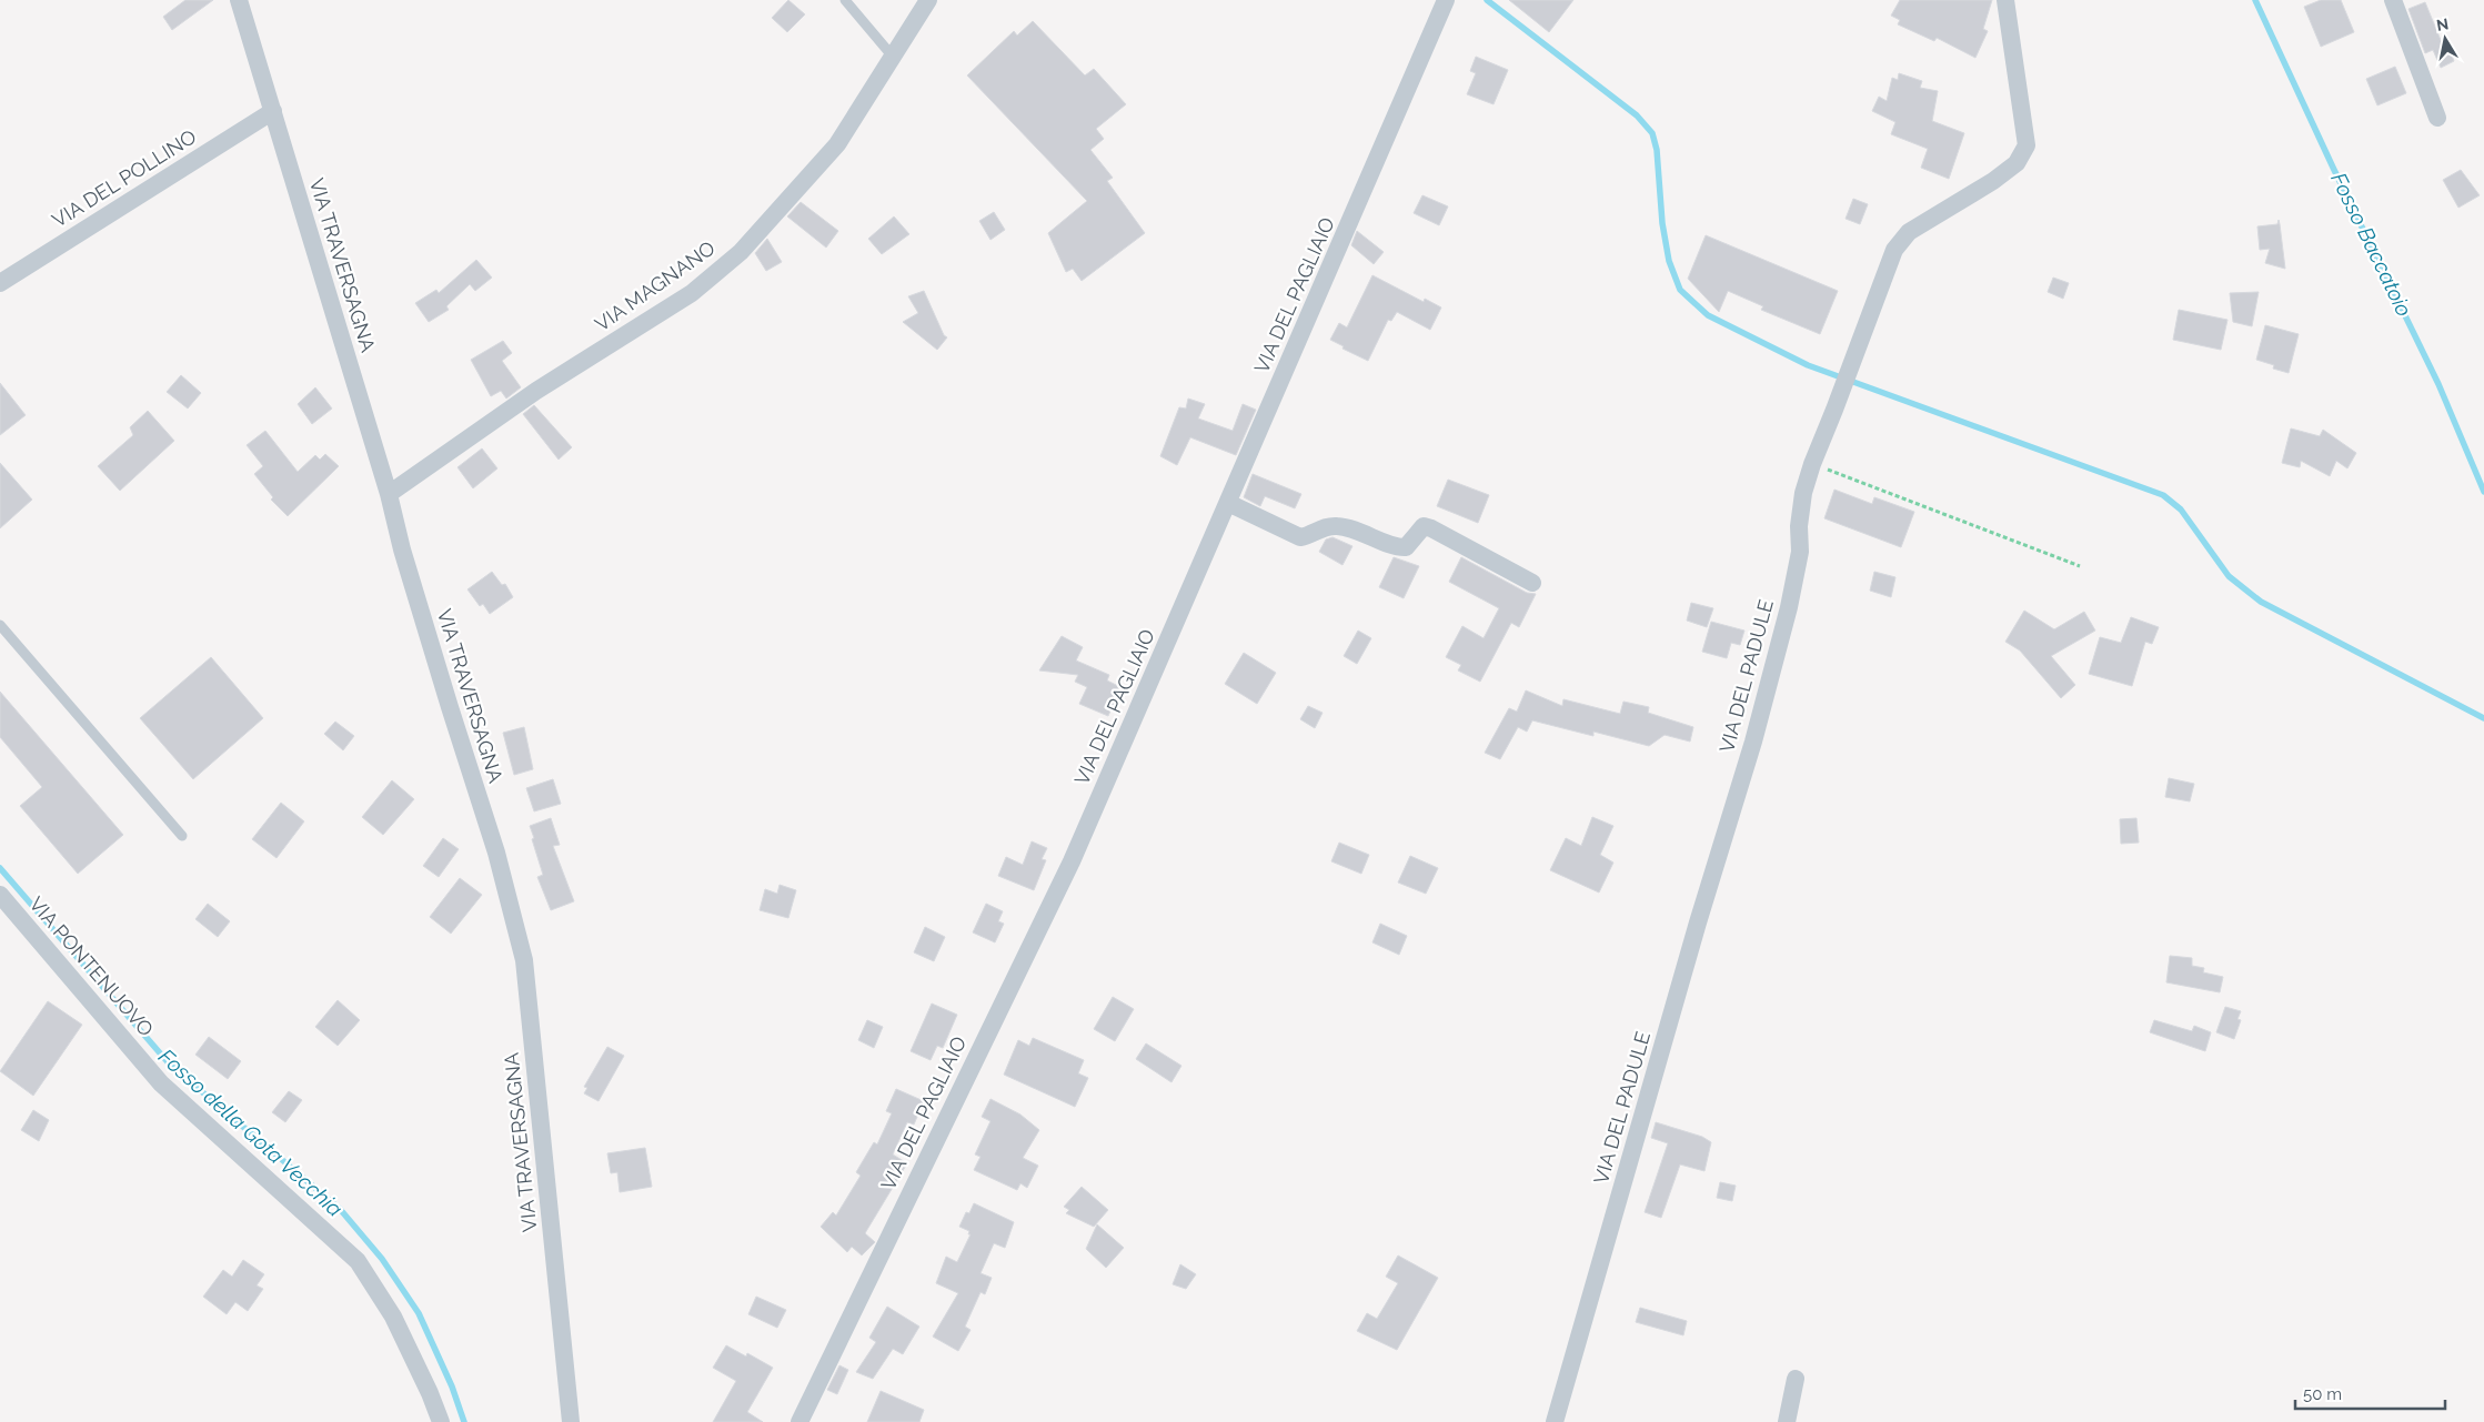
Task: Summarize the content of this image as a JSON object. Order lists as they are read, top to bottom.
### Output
{
  "streets": {
    "street": [
      "VIA DEL POLLINO",
      "VIA TRAVERSAGNA",
      "VIA MAGNANO",
      "VIA DEL PAGLIAIO",
      "VIA DEL PADULE",
      "VIA PONTENUOVO"
    ]
  },
  "crossings": [
    ["VIA DEL POLLINO", "VIA TRAVERSAGNA"],
    ["VIA TRAVERSAGNA", "VIA MAGNANO"]
  ],
  "water": ["Fosso Baccatoio", "Fosso della Gota Vecchia"],
  "scale_bar": "50 m",
  "north": "top"
}
